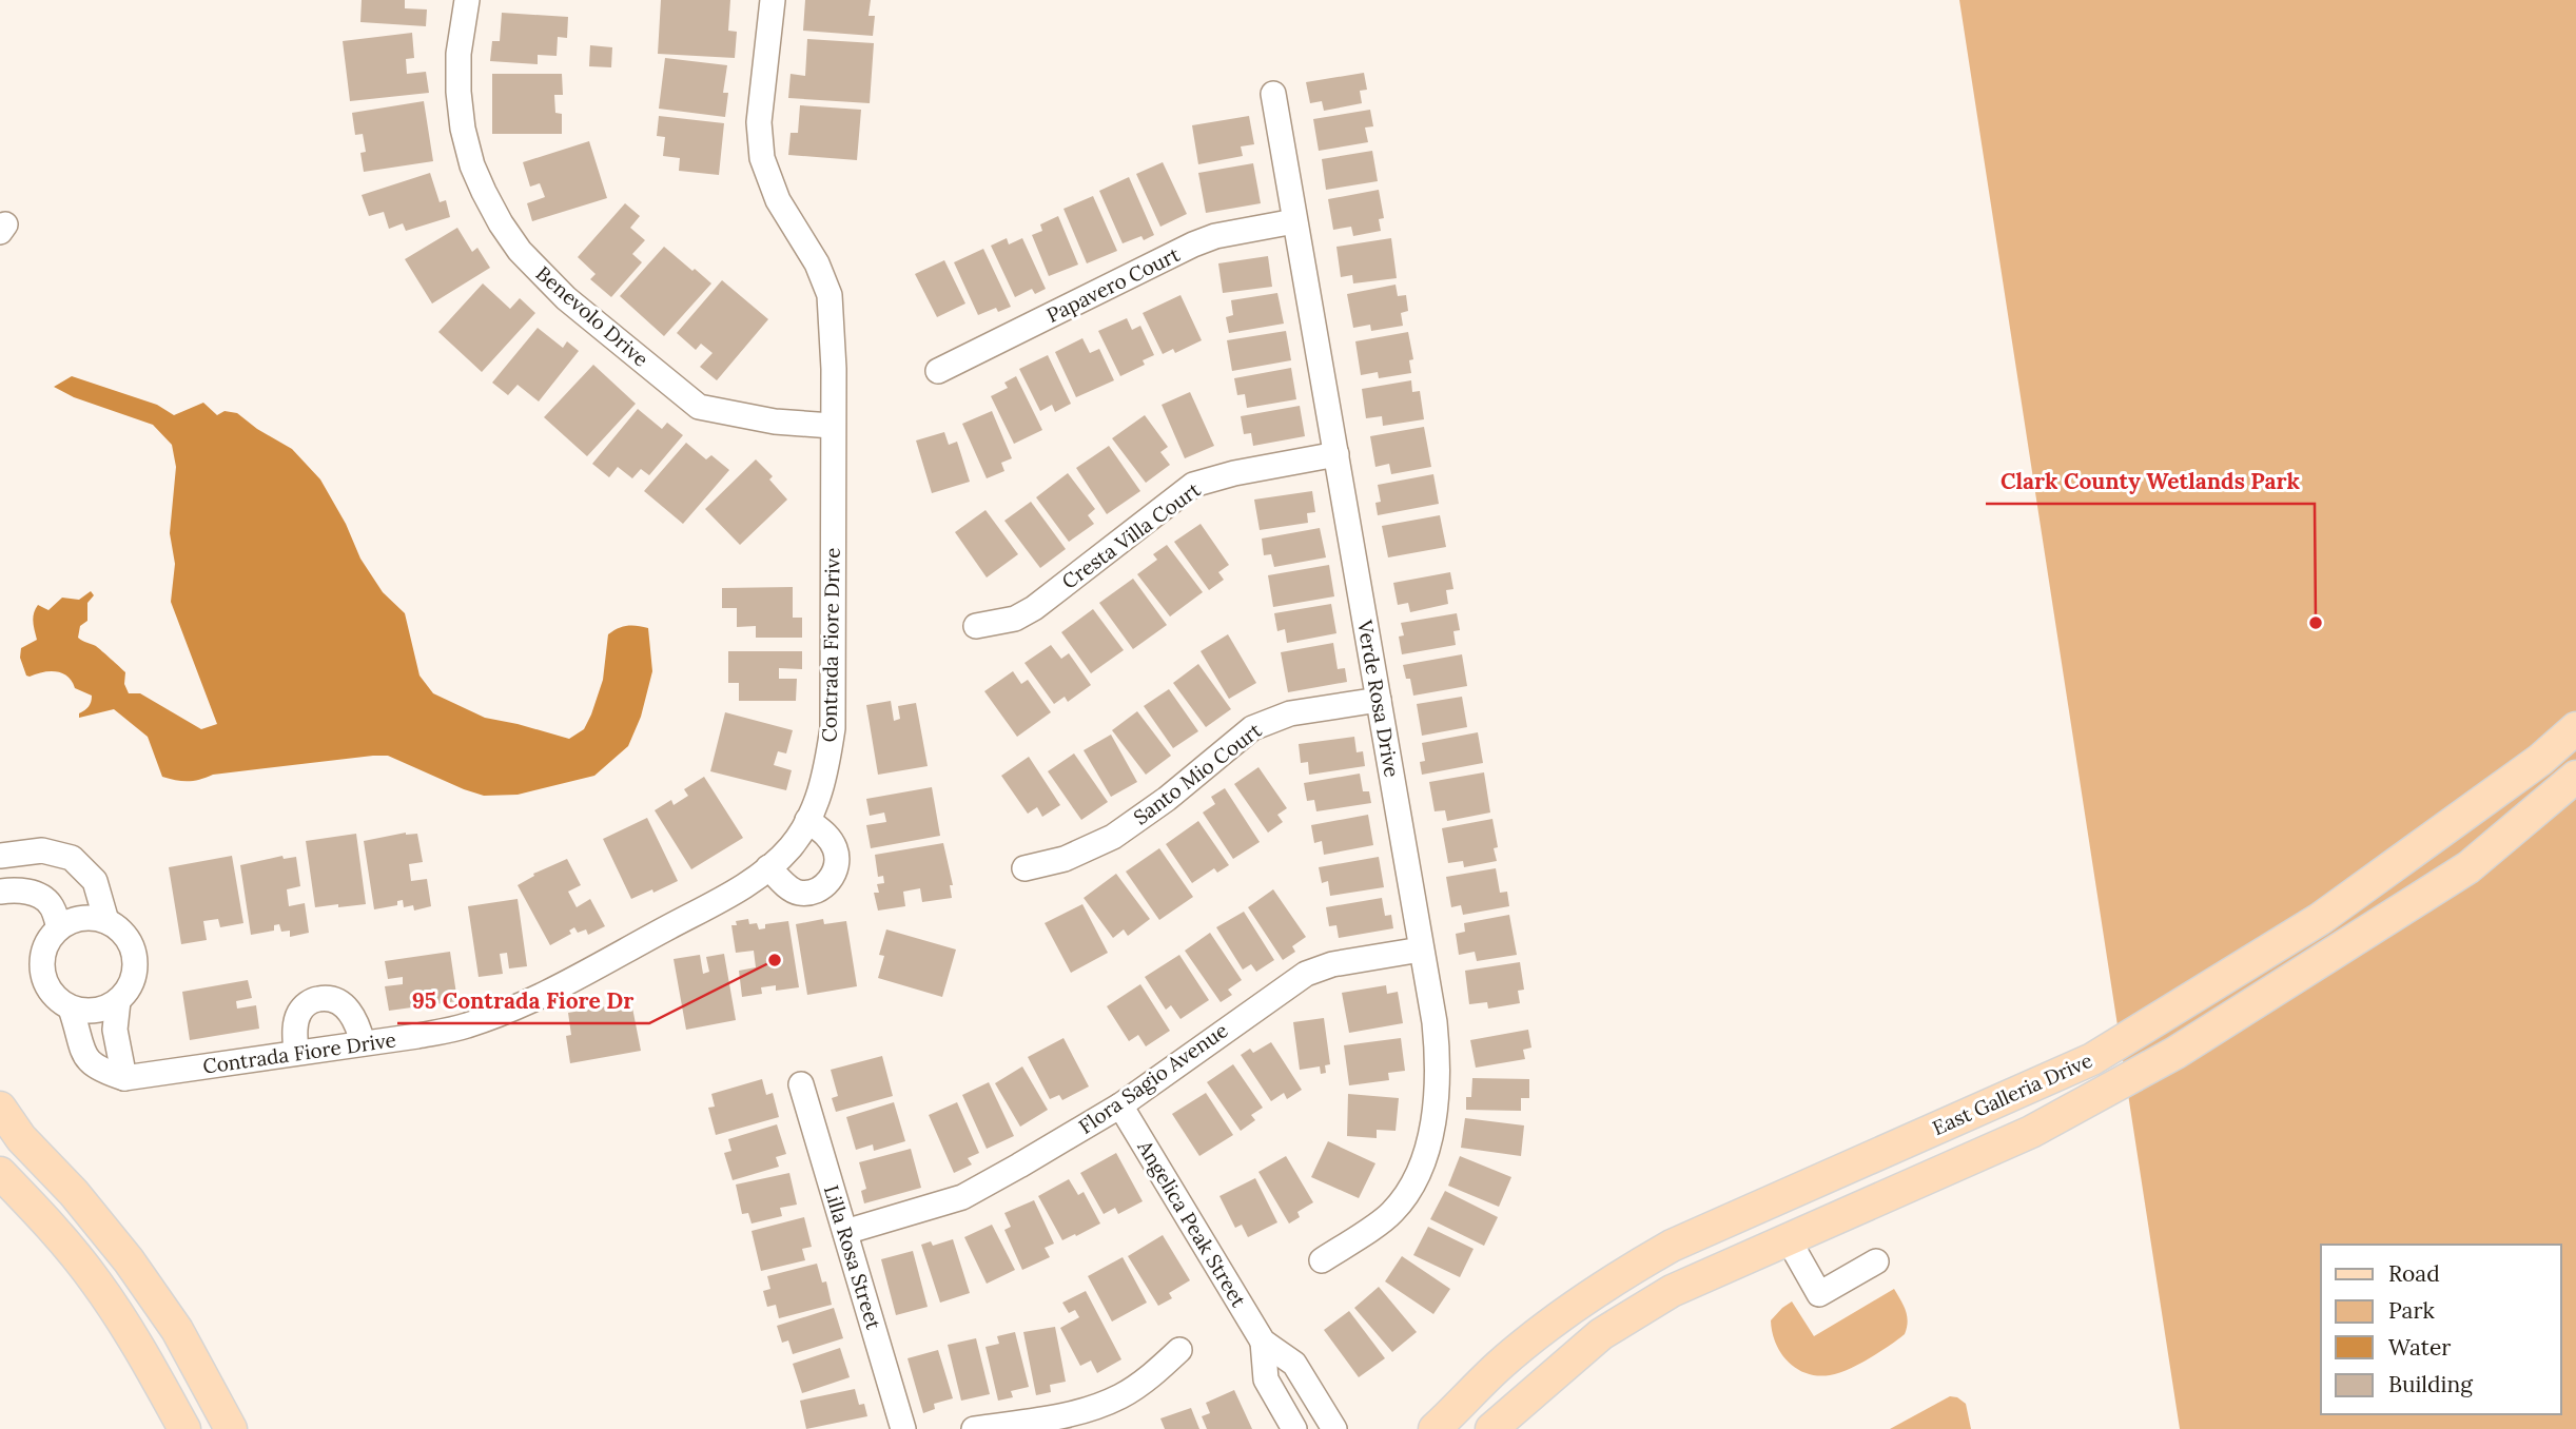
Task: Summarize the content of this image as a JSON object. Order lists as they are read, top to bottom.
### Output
{
  "streets": {
    "main road": ["East Galleria Drive"],
    "street": [
      "Papavero Court",
      "Benevolo Drive",
      "Cresta Villa Court",
      "Contrada Fiore Drive",
      "Verde Rosa Drive",
      "Santo Mio Court",
      "Flora Sagio Avenue",
      "Angelica Peak Street",
      "Lilla Rosa Street"
    ]
  },
  "crossings": [
    ["Papavero Court", "Verde Rosa Drive"],
    ["Benevolo Drive", "Contrada Fiore Drive"],
    ["Cresta Villa Court", "Verde Rosa Drive"],
    ["Verde Rosa Drive", "Santo Mio Court"],
    ["Verde Rosa Drive", "Flora Sagio Avenue"],
    ["Flora Sagio Avenue", "Angelica Peak Street"],
    ["Flora Sagio Avenue", "Lilla Rosa Street"]
  ],
  "places": ["Clark County Wetlands Park", "95 Contrada Fiore Dr"],
  "legend": [
    "Road",
    "Park",
    "Water",
    "Building"
  ]
}
